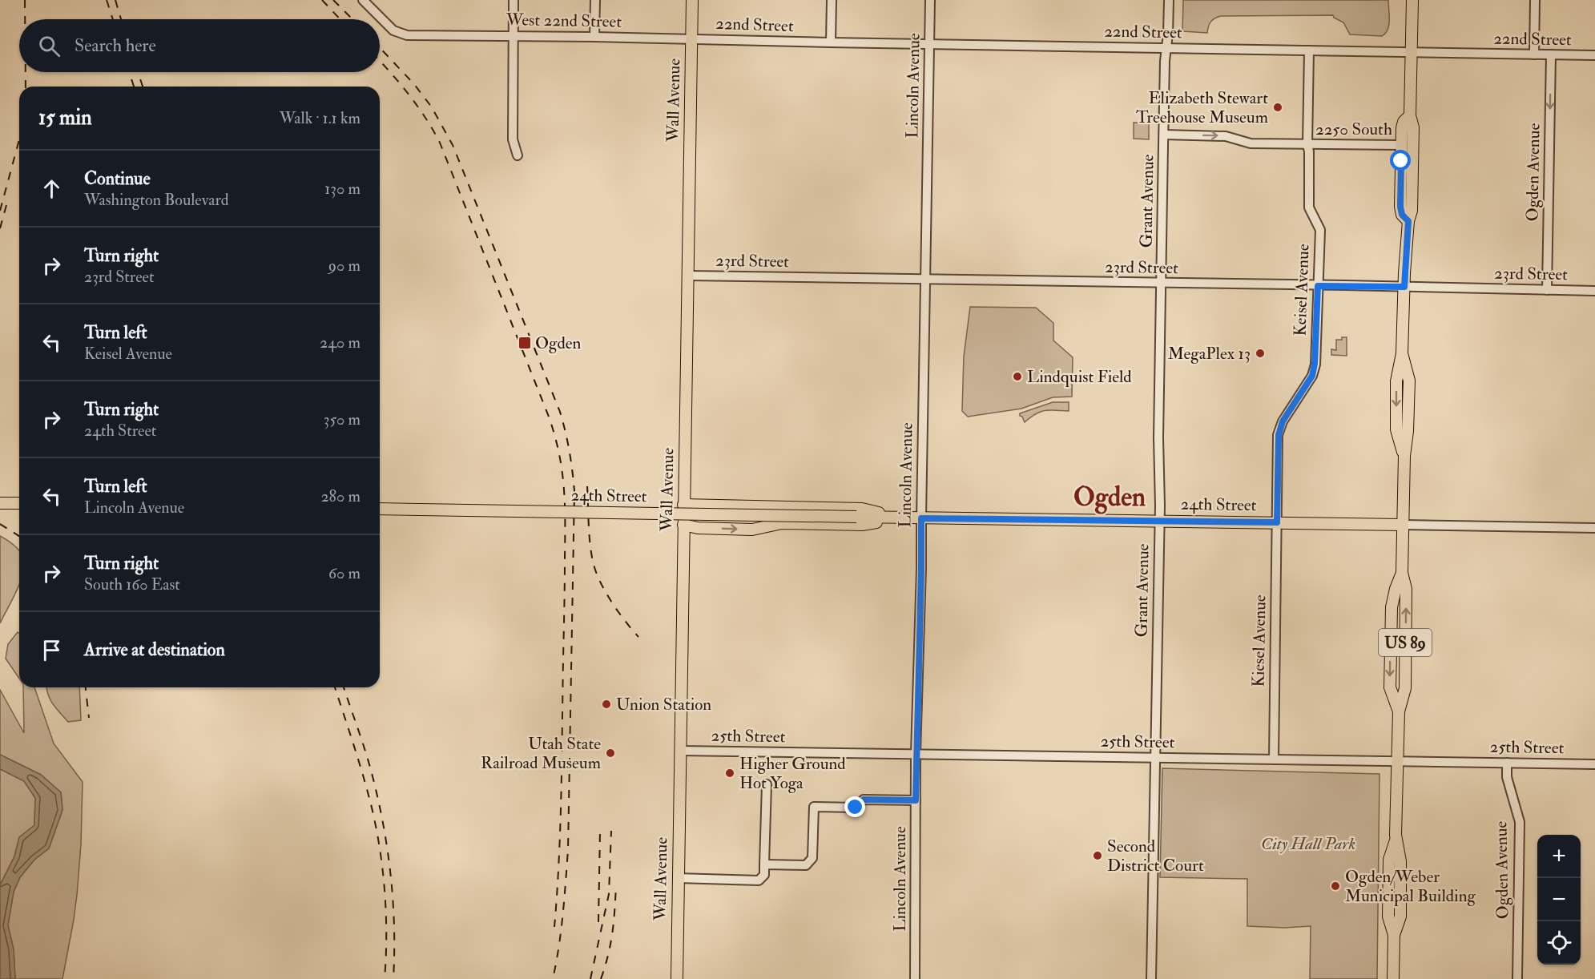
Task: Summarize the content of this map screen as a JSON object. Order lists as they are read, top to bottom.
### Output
{
  "streets": {
    "main road": ["Wall Avenue", "24th Street", "US 89"],
    "street": [
      "West 22nd Street",
      "22nd Street",
      "Lincoln Avenue",
      "2250 South",
      "Ogden Avenue",
      "Grant Avenue",
      "23rd Street",
      "Keisel Avenue",
      "Kiesel Avenue",
      "25th Street"
    ]
  },
  "crossings": [
    ["West 22nd Street", "22nd Street"],
    ["West 22nd Street", "Wall Avenue"],
    ["22nd Street", "Lincoln Avenue"],
    ["22nd Street", "Wall Avenue"],
    ["22nd Street", "Ogden Avenue"],
    ["22nd Street", "Grant Avenue"],
    ["22nd Street", "Keisel Avenue"],
    ["22nd Street", "US 89"],
    ["Lincoln Avenue", "23rd Street"],
    ["Lincoln Avenue", "24th Street"],
    ["Lincoln Avenue", "25th Street"],
    ["Wall Avenue", "23rd Street"],
    ["Wall Avenue", "24th Street"],
    ["Wall Avenue", "25th Street"],
    ["2250 South", "Grant Avenue"],
    ["2250 South", "Keisel Avenue"],
    ["2250 South", "US 89"],
    ["Ogden Avenue", "23rd Street"],
    ["Ogden Avenue", "25th Street"],
    ["Grant Avenue", "23rd Street"],
    ["Grant Avenue", "24th Street"],
    ["Grant Avenue", "25th Street"],
    ["23rd Street", "Keisel Avenue"],
    ["23rd Street", "US 89"],
    ["Keisel Avenue", "24th Street"],
    ["Keisel Avenue", "Kiesel Avenue"],
    ["24th Street", "Kiesel Avenue"],
    ["24th Street", "US 89"],
    ["Kiesel Avenue", "25th Street"],
    ["US 89", "25th Street"]
  ],
  "one_way": ["2250 South", "Ogden Avenue"],
  "districts": ["Ogden"],
  "parks": ["City Hall Park"],
  "places": {
    "other": [
      "Elizabeth Stewart Treehouse Museum",
      "MegaPlex 13",
      "Lindquist Field",
      "Union Station",
      "Utah State Railroad Museum",
      "Higher Ground Hot Yoga",
      "Second District Court",
      "Ogden/Weber Municipal Building"
    ],
    "transit": ["Ogden"]
  },
  "page": {
    "search": "Search here",
    "heading": ["15 min", "Walk · 1.1 km"],
    "list": [
      ["Continue", "Washington Boulevard", "130 m"],
      ["Turn right", "23rd Street", "90 m"],
      ["Turn left", "Keisel Avenue", "240 m"],
      ["Turn right", "24th Street", "350 m"],
      ["Turn left", "Lincoln Avenue", "280 m"],
      ["Turn right", "South 160 East", "60 m"],
      "Arrive at destination"
    ],
    "map_buttons": ["+", "−"]
  }
}
